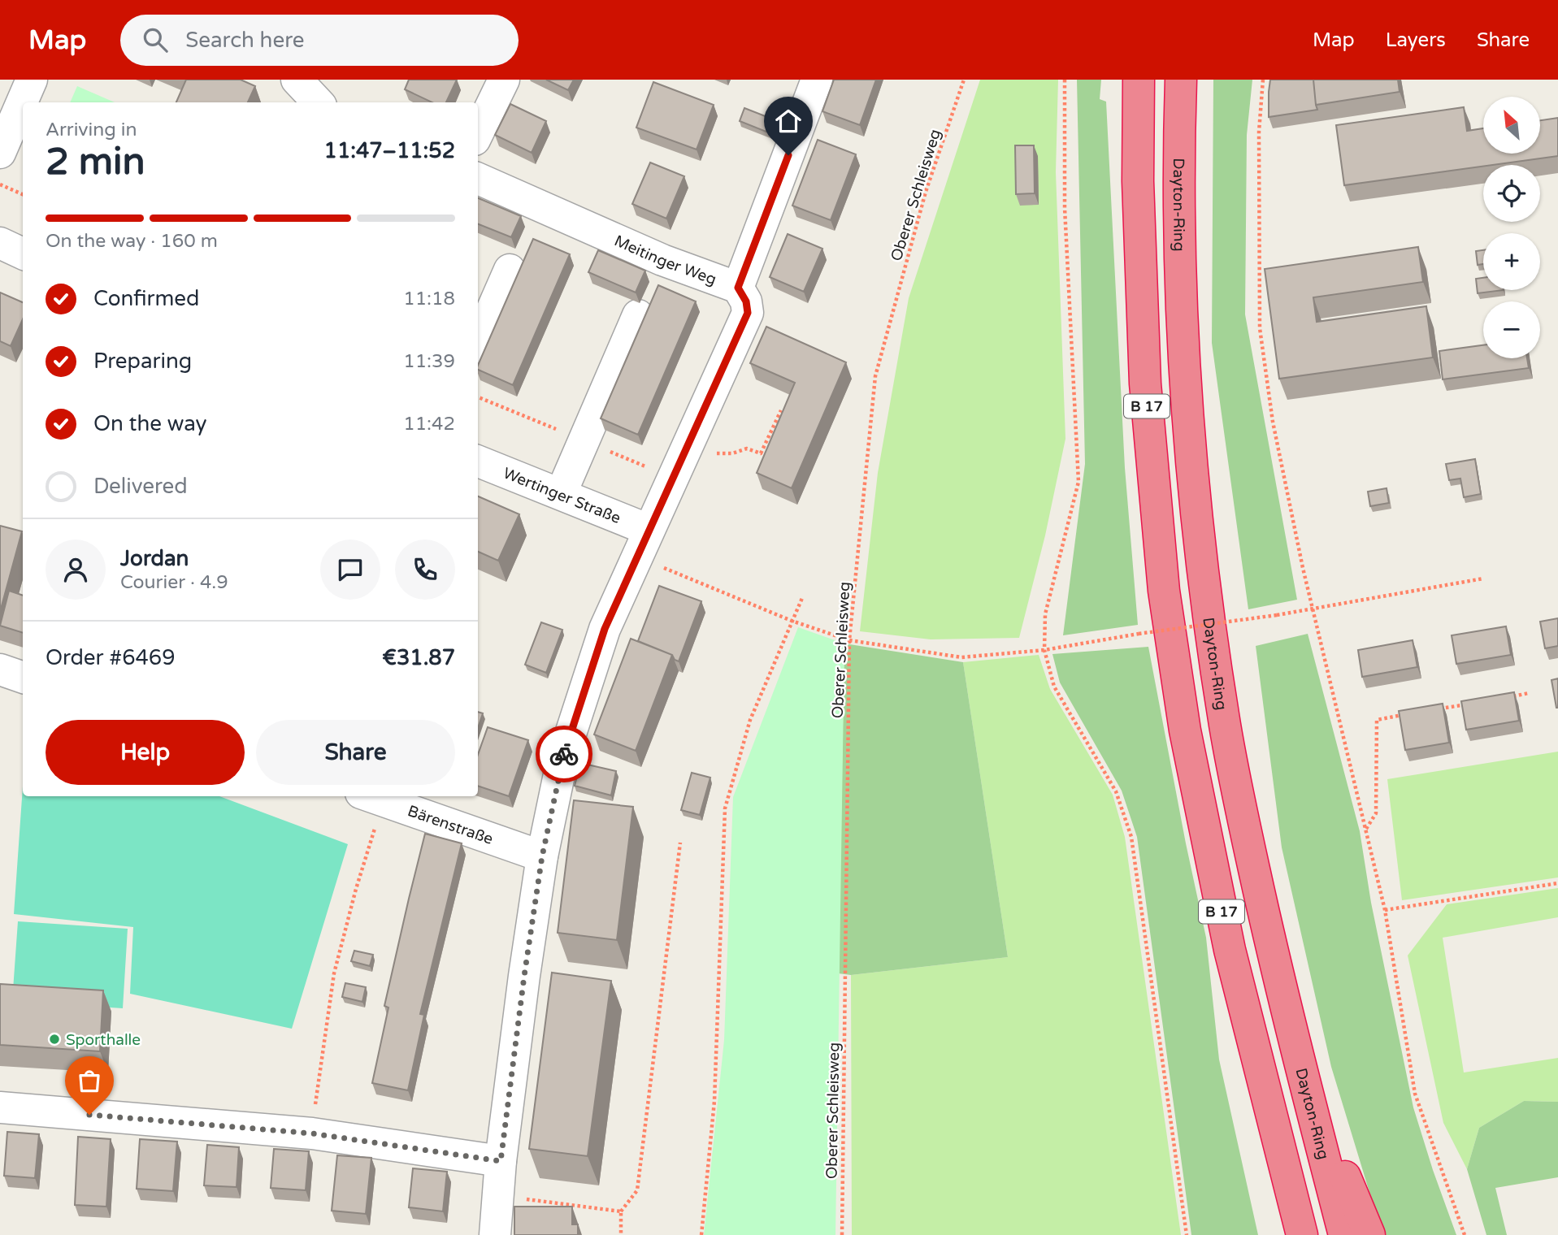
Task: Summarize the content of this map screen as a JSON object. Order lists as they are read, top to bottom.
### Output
{
  "streets": {
    "highway": ["Dayton-Ring", "B 17"],
    "street": ["Meitinger Weg", "Wertinger Straße", "Bärenstraße"],
    "path": ["Oberer Schleisweg"]
  },
  "crossings": [
    ["Meitinger Weg", "Wertinger Straße"],
    ["Meitinger Weg", "Bärenstraße"]
  ],
  "places": ["Sporthalle"],
  "north": "top left",
  "page": {
    "header": "Map",
    "search": "Search here",
    "nav": ["Map", "Layers", "Share"],
    "map_buttons": ["+", "−"],
    "heading": ["2 min", "Arriving in", "11:47–11:52"],
    "panel": [
      "Jordan",
      "Courier · 4.9",
      "Order #6469",
      "€31.87"
    ],
    "bar": "On the way · 160 m",
    "list": [
      ["Confirmed", "11:18"],
      ["Preparing", "11:39"],
      ["On the way", "11:42"],
      "Delivered"
    ],
    "buttons": ["Help", "Share"]
  }
}
